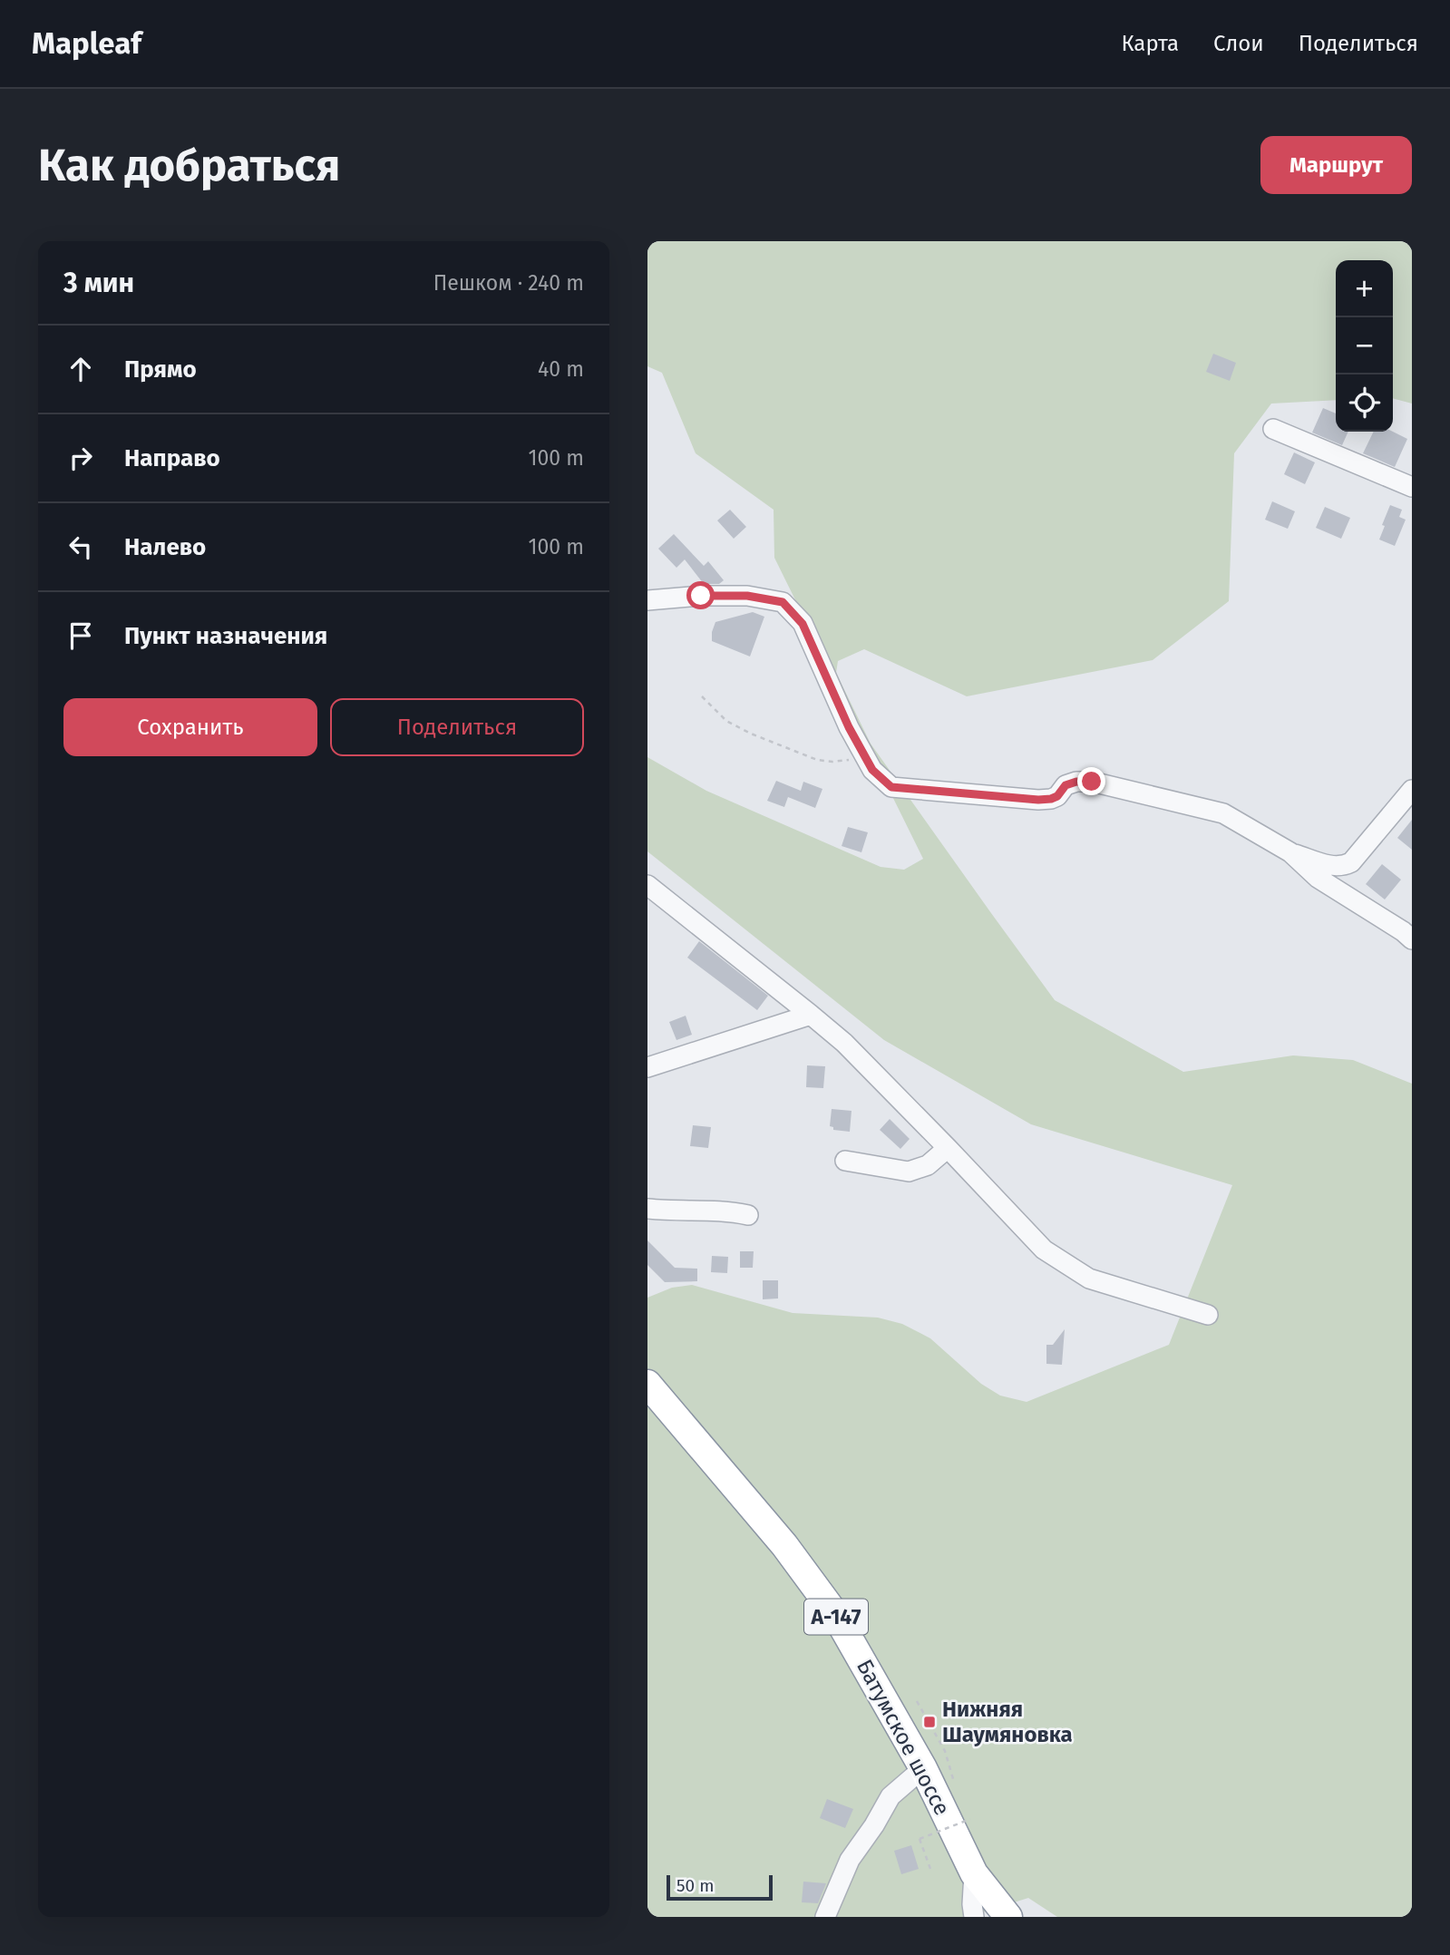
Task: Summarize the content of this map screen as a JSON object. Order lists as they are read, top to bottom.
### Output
{
  "streets": {
    "highway": ["А-147", "Батумское шоссе"]
  },
  "places": {
    "transit": ["Нижняя Шаумяновка"]
  },
  "scale_bar": "50 m",
  "page": {
    "header": "Mapleaf",
    "nav": ["Карта", "Слои", "Поделиться"],
    "buttons": [
      "Маршрут",
      ["Сохранить", "Поделиться"]
    ],
    "title": "Как добраться",
    "heading": ["3 мин", "Пешком · 240 m"],
    "map_buttons": ["+", "−"],
    "list": [
      ["Прямо", "40 m"],
      ["Направо", "100 m"],
      ["Налево", "100 m"],
      "Пункт назначения"
    ],
    "scale": "50 m"
  }
}
